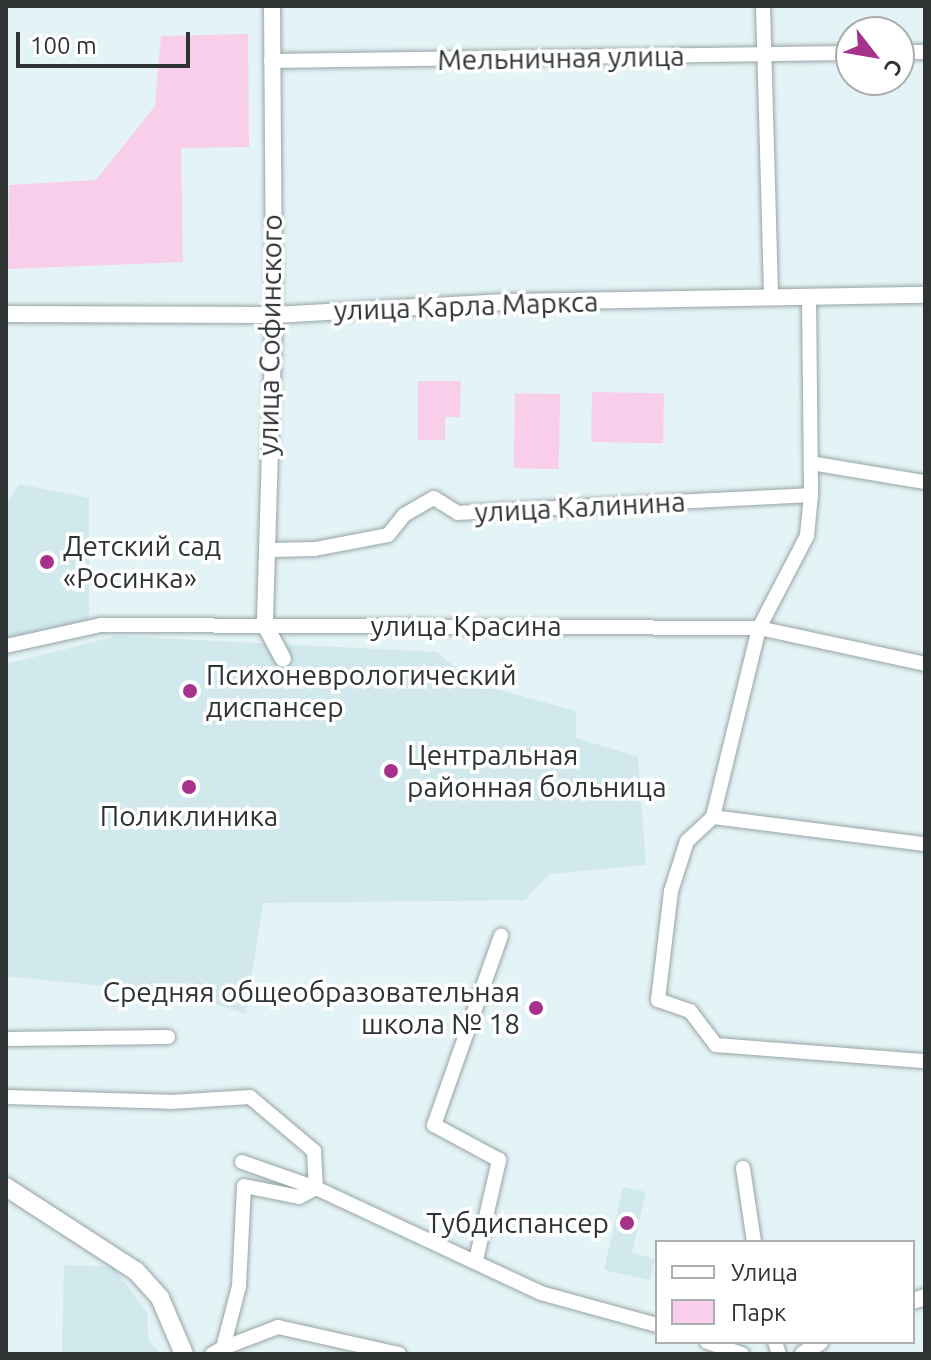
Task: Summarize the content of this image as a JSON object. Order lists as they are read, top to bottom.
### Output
{
  "streets": {
    "street": [
      "Мельничная улица",
      "улица Карла Маркса",
      "улица Софинского",
      "улица Калинина",
      "улица Красина"
    ]
  },
  "crossings": [
    ["Мельничная улица", "улица Софинского"],
    ["улица Карла Маркса", "улица Софинского"],
    ["улица Софинского", "улица Калинина"],
    ["улица Софинского", "улица Красина"]
  ],
  "places": [
    "Детский сад «Росинка»",
    "Психоневрологический диспансер",
    "Центральная районная больница",
    "Поликлиника",
    "Средняя общеобразовательная школа № 18",
    "Тубдиспансер"
  ],
  "legend": ["Улица", "Парк"],
  "scale_bar": "100 m",
  "north": "bottom right"
}
